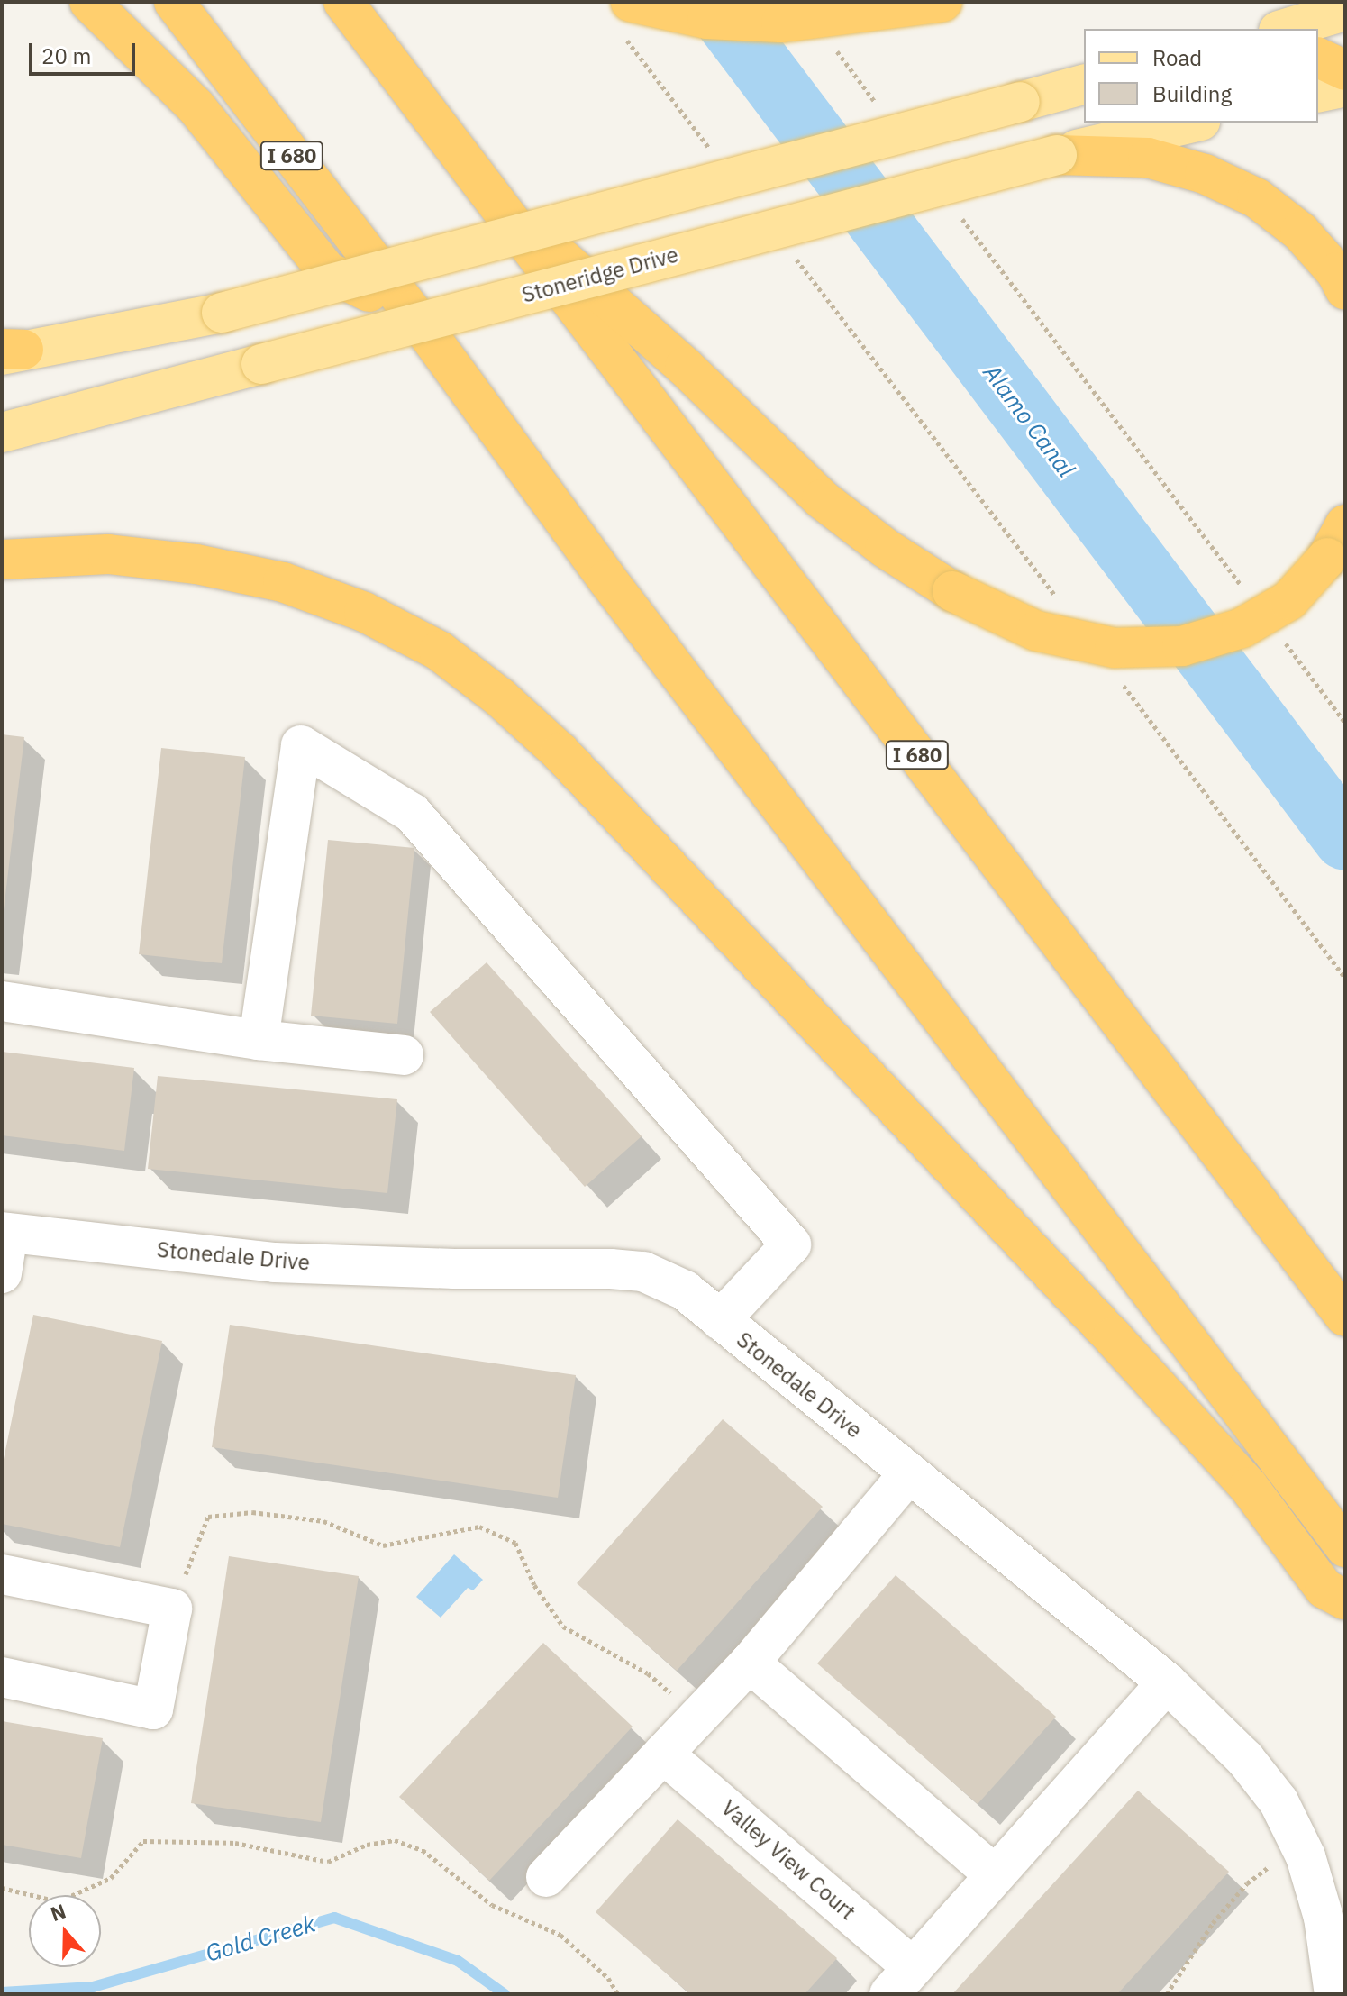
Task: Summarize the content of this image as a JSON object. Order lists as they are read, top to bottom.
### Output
{
  "streets": {
    "highway": ["I 680"],
    "main road": ["Stoneridge Drive"],
    "street": ["Stonedale Drive", "Valley View Court"]
  },
  "crossings": [
    ["Stonedale Drive", "Valley View Court"]
  ],
  "water": ["Alamo Canal", "Gold Creek"],
  "legend": ["Road", "Building"],
  "scale_bar": "20 m",
  "north": "top"
}
